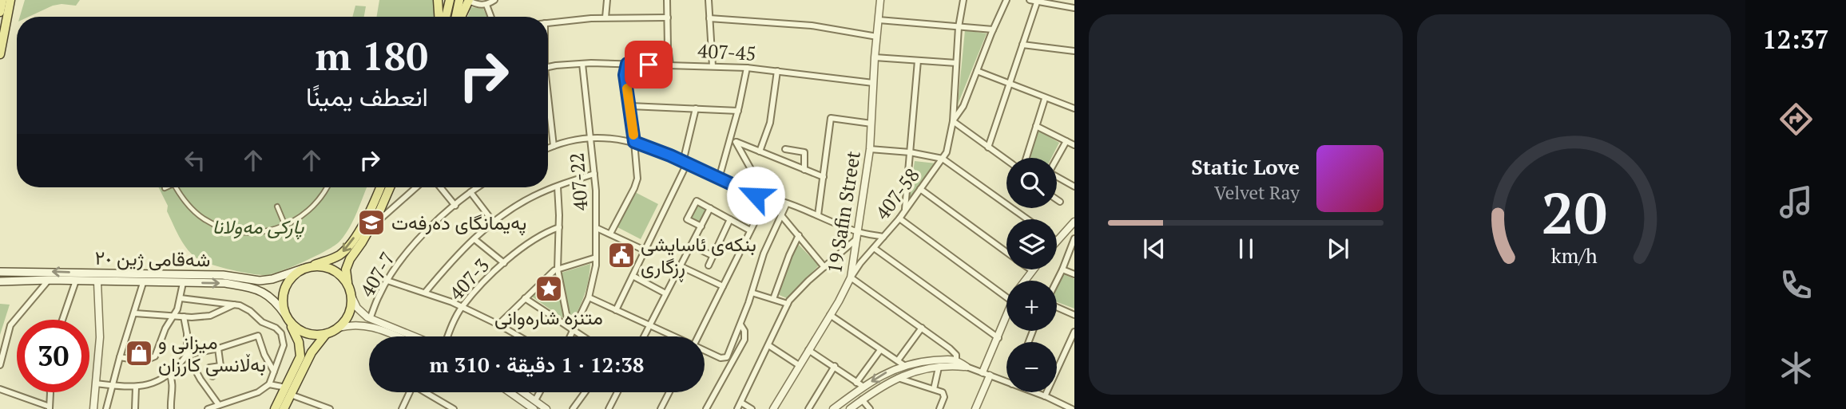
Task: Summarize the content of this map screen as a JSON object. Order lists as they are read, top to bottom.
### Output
{
  "streets": {
    "main road": ["شەقامی ژین ٢٠"],
    "street": [
      "407-45",
      "407-22",
      "407-58",
      "19 Safin Street",
      "407-7",
      "407-3"
    ]
  },
  "crossings": [
    ["407-45", "407-22"],
    ["407-45", "19 Safin Street"],
    ["407-58", "19 Safin Street"]
  ],
  "parks": ["پارکی مەولانا"],
  "places": {
    "school or university": ["پەیمانگای دەرفەت"],
    "public building": ["بنکەی ئاسایشی ڕزگاری"],
    "place": ["متنزه شارەوانی"],
    "shop": ["میزانی و بەڵانسی کارزان"]
  },
  "page": {
    "tabs": "12:37",
    "turn": ["180 m", "انعطف يمينًا"],
    "song": ["Static Love", "Velvet Ray"],
    "map_buttons": ["+", "−"],
    "limit": "30",
    "trip": "12:38 · 1 دقيقة · 310 m",
    "gauge": ["20", "km/h"]
  }
}
